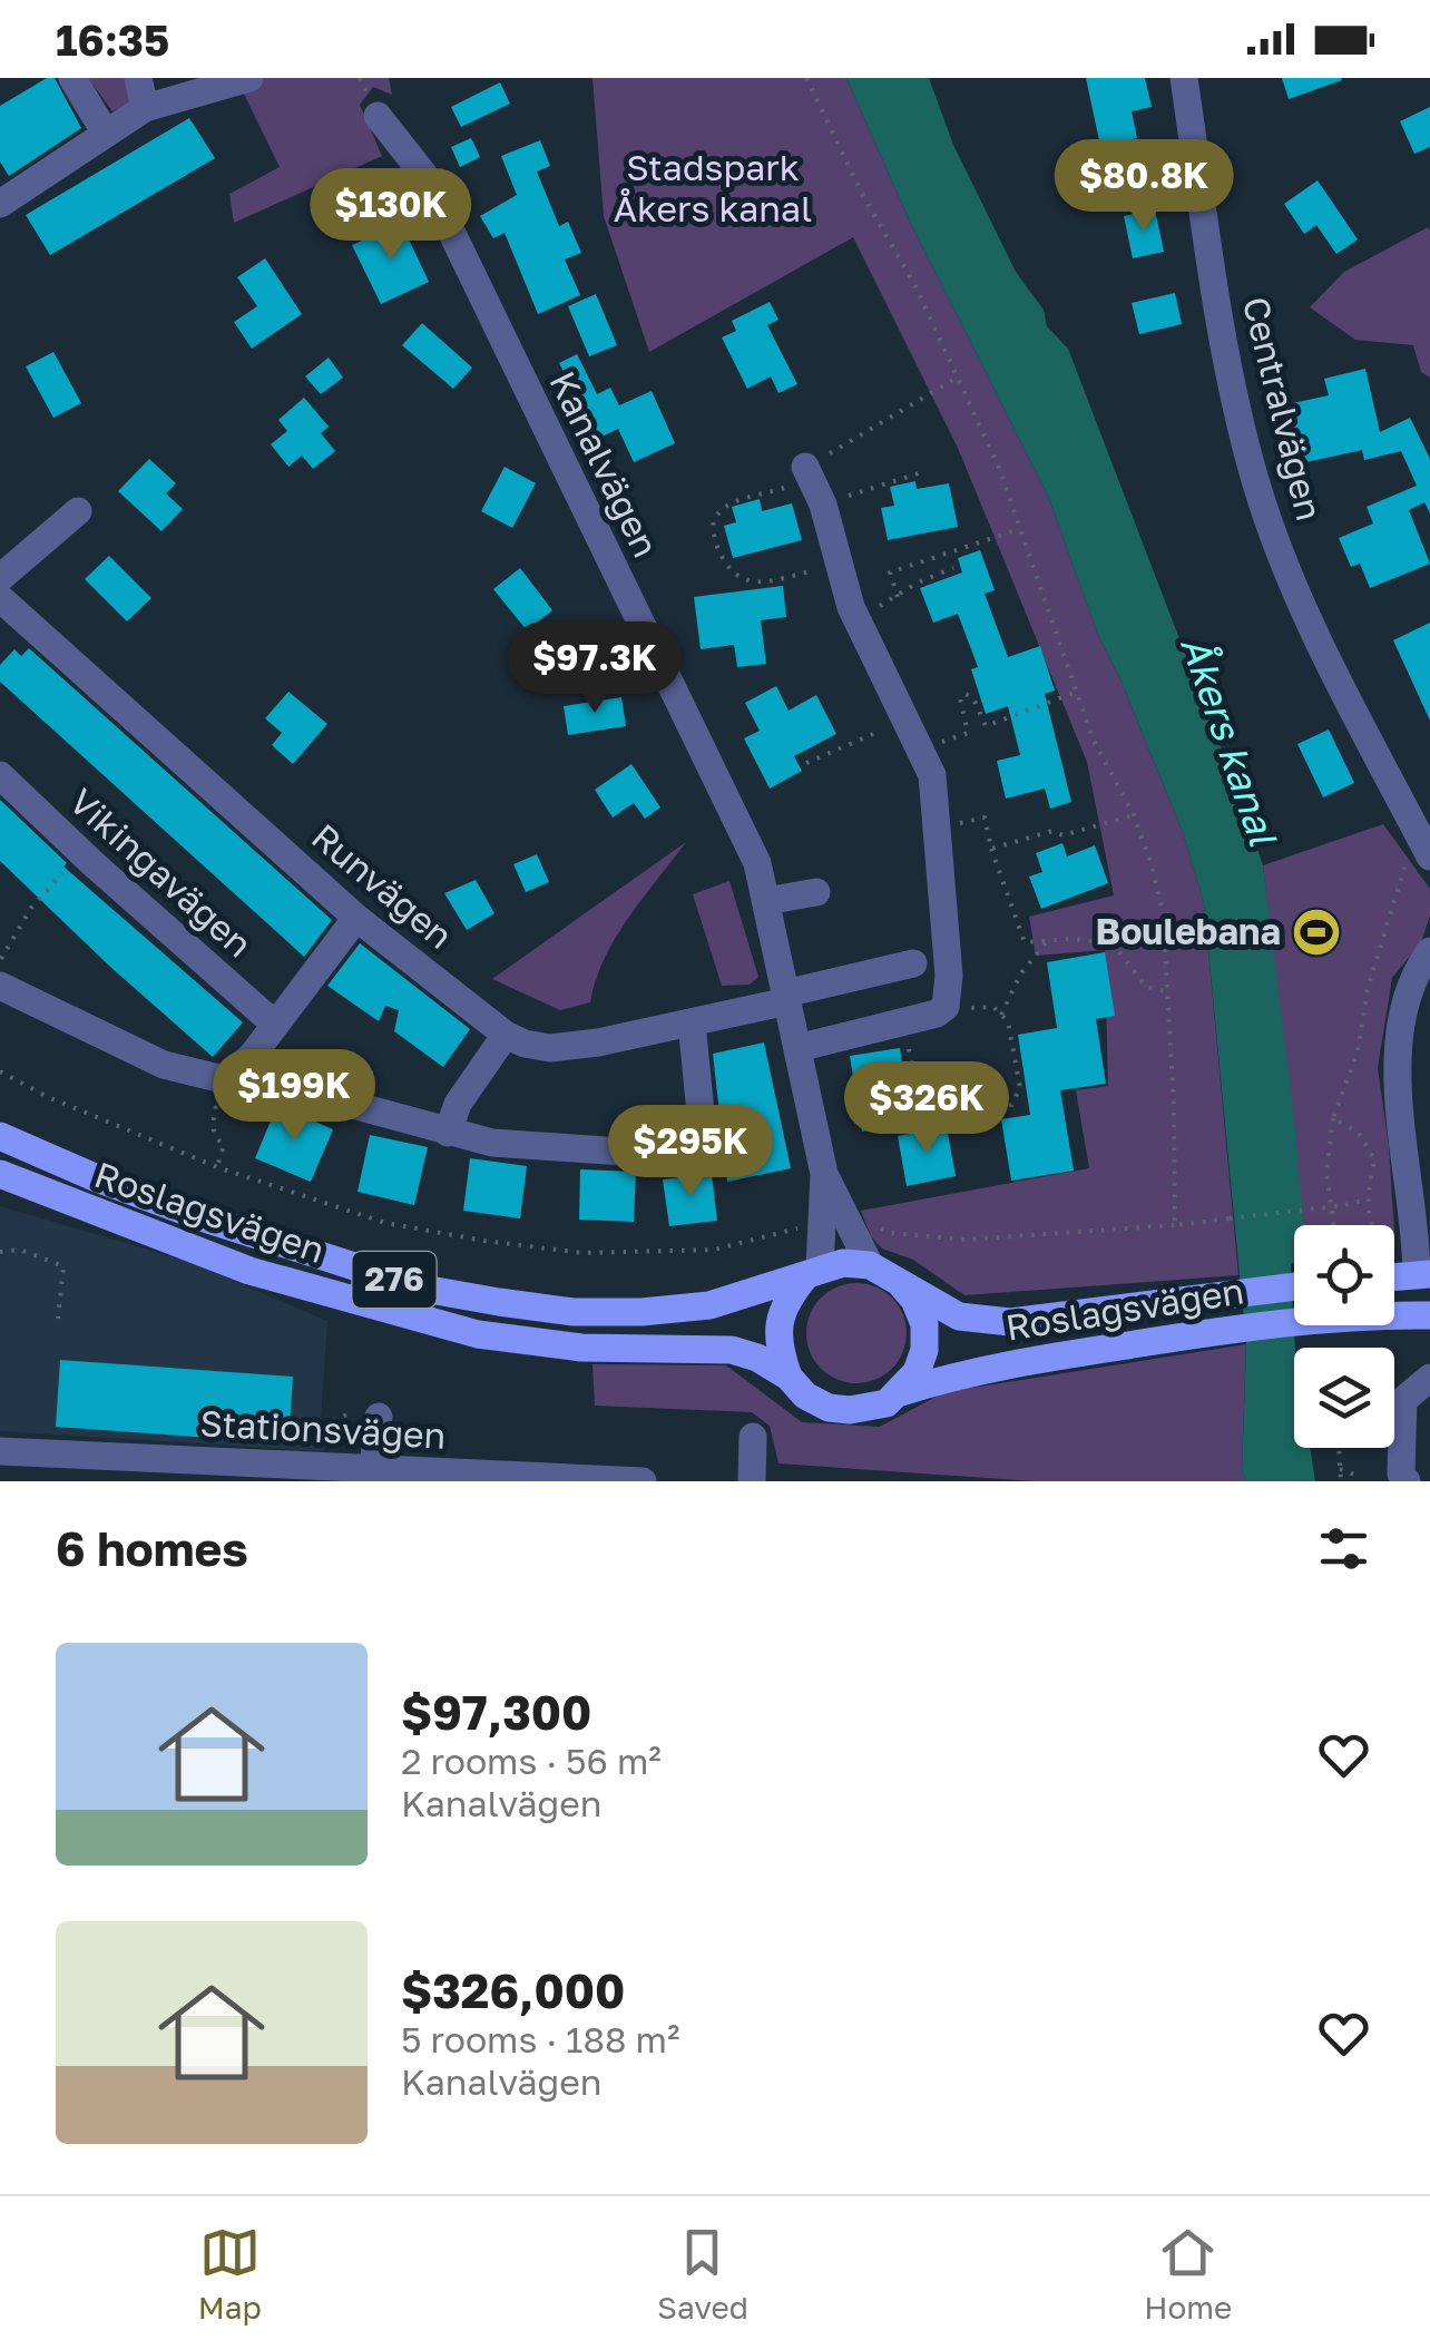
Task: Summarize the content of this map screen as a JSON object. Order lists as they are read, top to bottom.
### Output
{
  "streets": {
    "main road": ["Roslagsvägen", "276"],
    "street": [
      "Centralvägen",
      "Kanalvägen",
      "Vikingavägen",
      "Runvägen",
      "Stationsvägen"
    ]
  },
  "crossings": [
    ["Kanalvägen", "Runvägen"],
    ["Kanalvägen", "Roslagsvägen"]
  ],
  "water": ["Åkers kanal"],
  "parks": ["Stadspark Åkers kanal"],
  "places": {
    "sports": ["Boulebana"]
  },
  "page": {
    "status": "16:35",
    "price": [
      "$80.8K",
      "$130K",
      "$97.3K",
      "$199K",
      "$326K",
      "$295K"
    ],
    "heading": "6 homes",
    "list": [
      {
        "name": "$97,300",
        "note": "2 rooms · 56 m² · Kanalvägen"
      },
      {
        "name": "$326,000",
        "note": "5 rooms · 188 m² · Kanalvägen"
      }
    ],
    "tabs": ["Map", "Saved", "Home"]
  }
}
